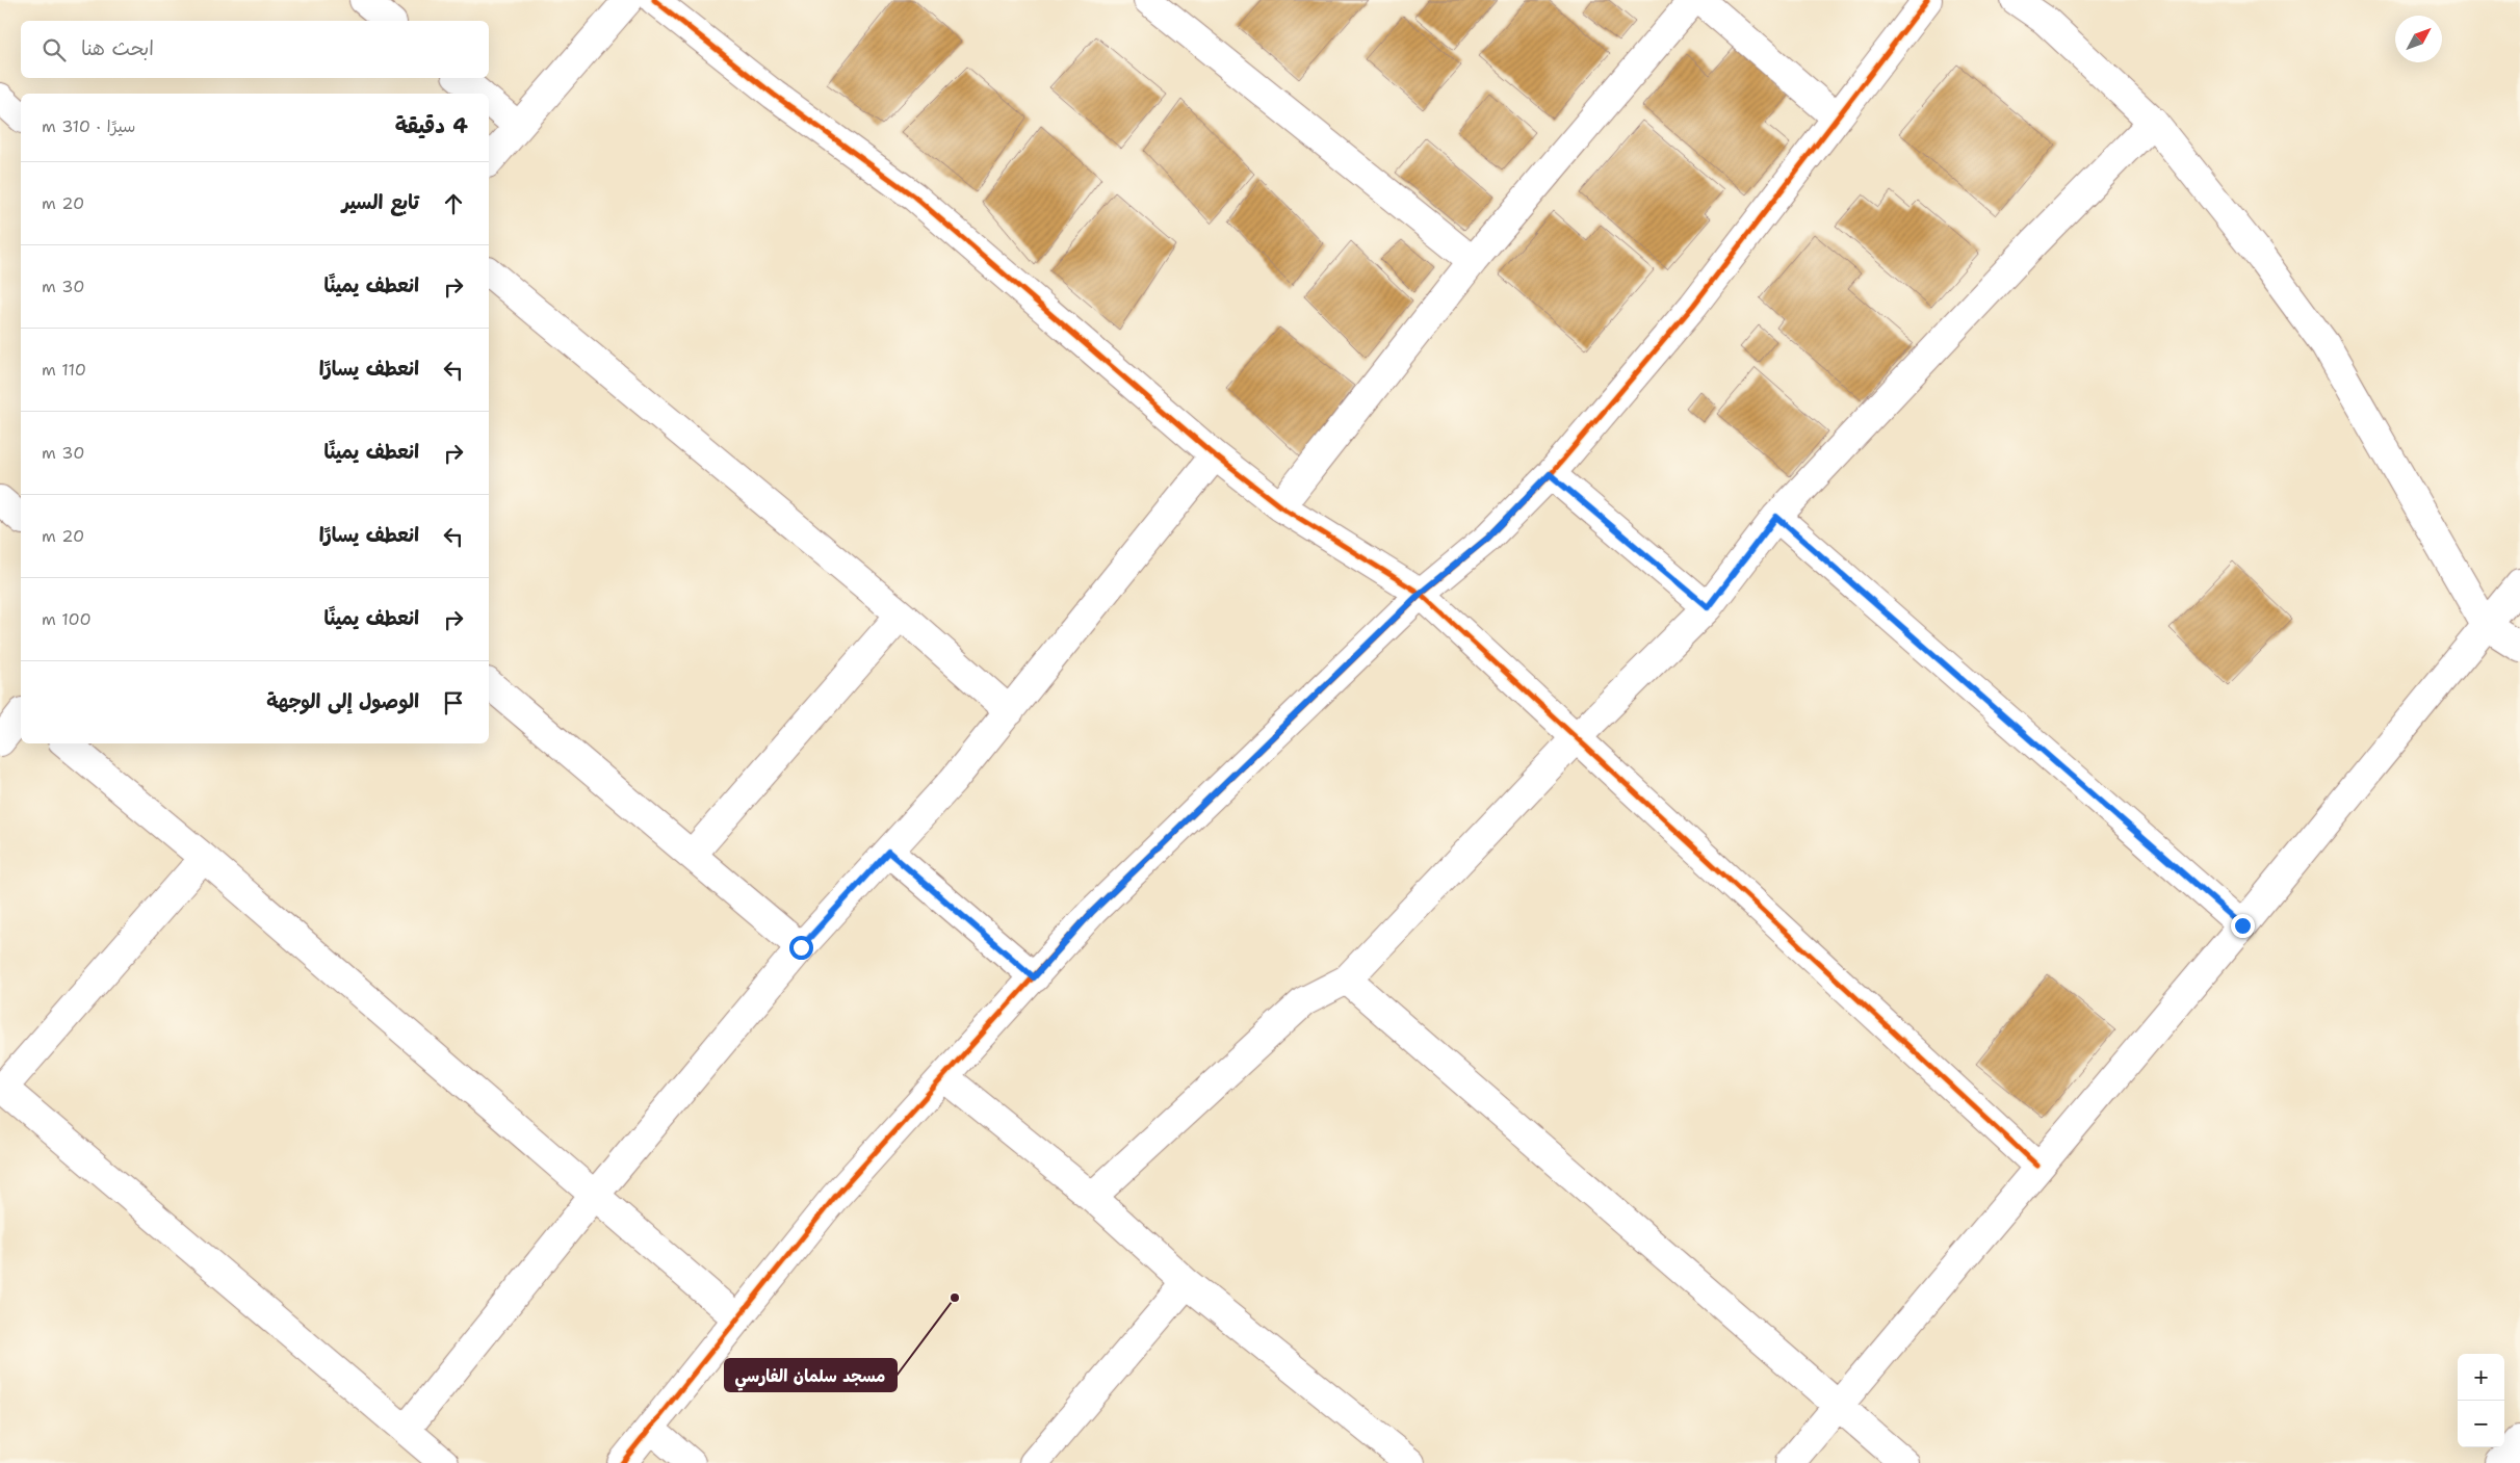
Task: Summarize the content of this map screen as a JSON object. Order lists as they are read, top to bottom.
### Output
{
  "places": ["مسجد سلمان الفارسي"],
  "north": "top right",
  "page": {
    "search": "ابحث هنا",
    "heading": ["4 دقيقة", "سيرًا · 310 m"],
    "list": [
      ["تابع السير", "20 m"],
      ["انعطف يمينًا", "30 m"],
      ["انعطف يسارًا", "110 m"],
      ["انعطف يمينًا", "30 m"],
      ["انعطف يسارًا", "20 m"],
      ["انعطف يمينًا", "100 m"],
      "الوصول إلى الوجهة"
    ],
    "map_buttons": ["+", "−"]
  }
}
